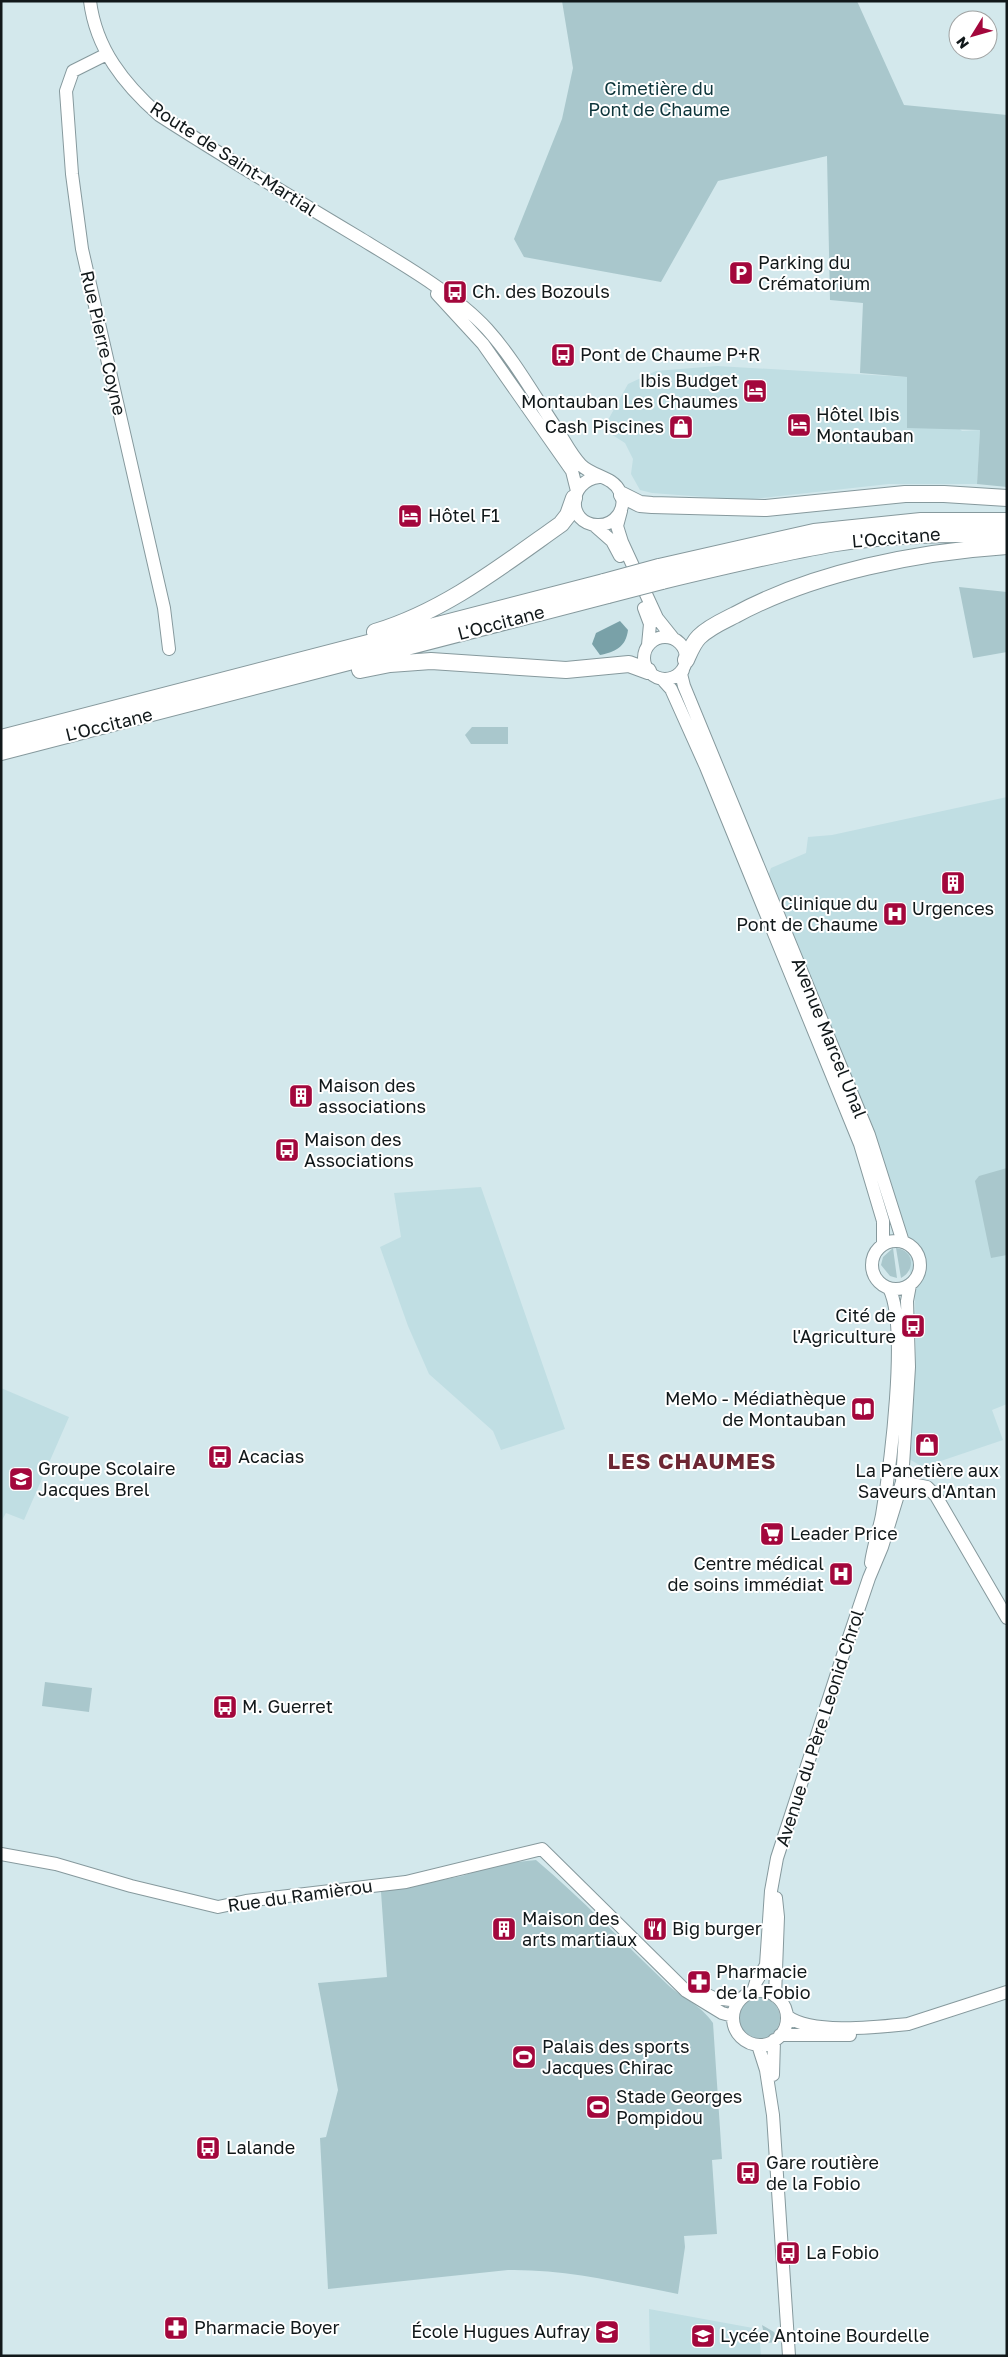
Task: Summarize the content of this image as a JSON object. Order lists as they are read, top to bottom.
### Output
{
  "streets": {
    "highway": ["L'Occitane"],
    "main road": [
      "Route de Saint-Martial",
      "Rue Pierre Coyne",
      "Avenue Marcel Unal",
      "Avenue du Père Leonid Chrol",
      "Rue du Ramièrou"
    ]
  },
  "crossings": [
    ["Route de Saint-Martial", "Rue Pierre Coyne"]
  ],
  "districts": ["LES CHAUMES"],
  "parks": ["Cimetière du Pont de Chaume"],
  "places": {
    "parking": ["Parking du Crématorium"],
    "bus stop": [
      "Ch. des Bozouls",
      "Pont de Chaume P+R",
      "Maison des Associations",
      "Cité de l'Agriculture",
      "Acacias",
      "M. Guerret",
      "Lalande",
      "Gare routière de la Fobio",
      "La Fobio"
    ],
    "hotel": ["Ibis Budget Montauban Les Chaumes", "Hôtel Ibis Montauban", "Hôtel F1"],
    "shop": ["Cash Piscines", "La Panetière aux Saveurs d'Antan"],
    "building": ["Urgences", "Maison des associations", "Maison des arts martiaux"],
    "hospital": ["Clinique du Pont de Chaume", "Centre médical de soins immédiat"],
    "library": ["MeMo - Médiathèque de Montauban"],
    "school or university": ["Groupe Scolaire Jacques Brel", "École Hugues Aufray", "Lycée Antoine Bourdelle"],
    "supermarket": ["Leader Price"],
    "restaurant": ["Big burger"],
    "pharmacy": ["Pharmacie de la Fobio", "Pharmacie Boyer"],
    "sports": ["Palais des sports Jacques Chirac", "Stade Georges Pompidou"]
  },
  "north": "bottom left"
}
